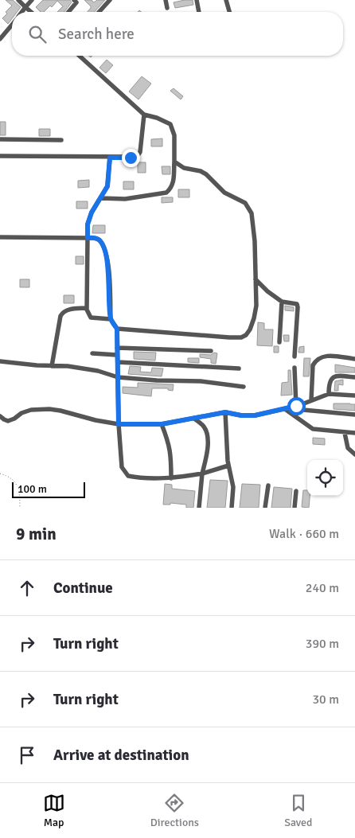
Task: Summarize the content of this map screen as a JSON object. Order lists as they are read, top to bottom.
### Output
{
  "scale_bar": "100 m",
  "page": {
    "search": "Search here",
    "scale": "100 m",
    "heading": ["9 min", "Walk · 660 m"],
    "list": [
      ["Continue", "240 m"],
      ["Turn right", "390 m"],
      ["Turn right", "30 m"],
      "Arrive at destination"
    ],
    "nav": ["Map", "Directions", "Saved"]
  }
}
